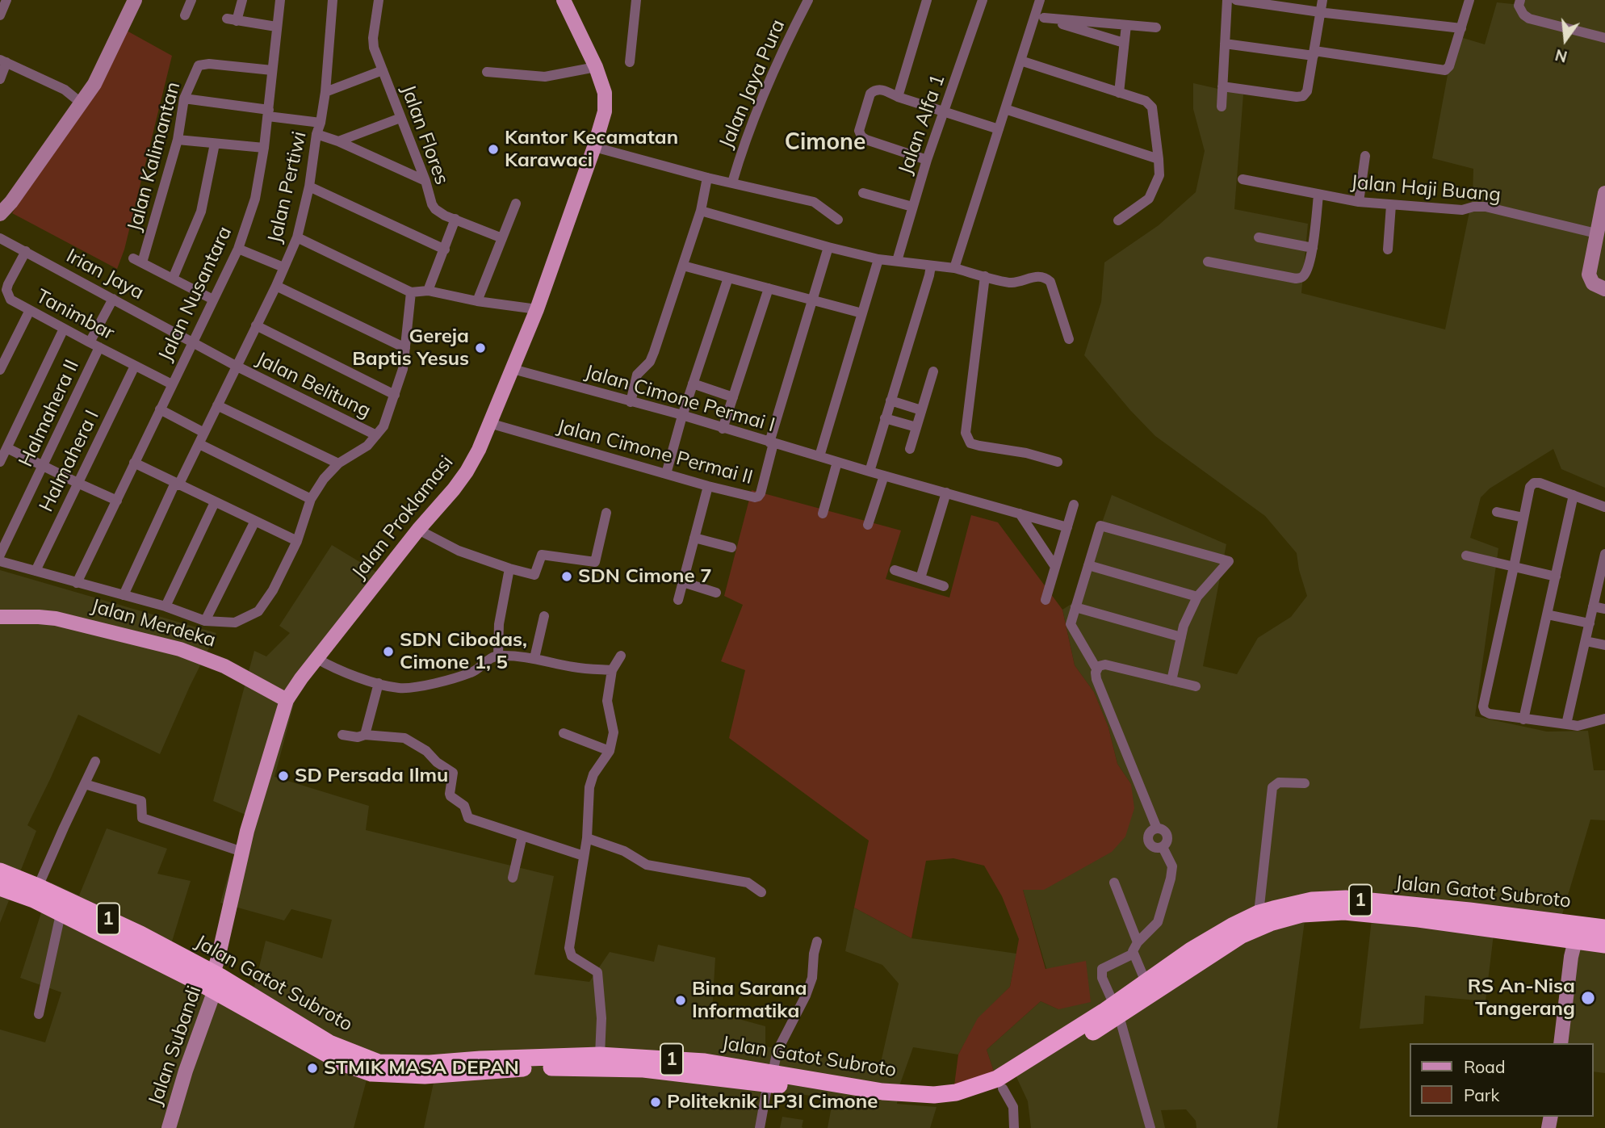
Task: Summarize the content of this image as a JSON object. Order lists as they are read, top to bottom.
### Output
{
  "streets": {
    "highway": ["Jalan Gatot Subroto", "1"],
    "main road": ["Jalan Proklamasi", "Jalan Merdeka"],
    "street": [
      "Jalan Jaya Pura",
      "Jalan Alfa 1",
      "Jalan Flores",
      "Jalan Kalimantan",
      "Jalan Pertiwi",
      "Jalan Haji Buang",
      "Irian Jaya",
      "Jalan Nusantara",
      "Tanimbar",
      "Jalan Belitung",
      "Jalan Cimone Permai I",
      "Halmahera II",
      "Jalan Cimone Permai II",
      "Halmahera I",
      "Jalan Subandi"
    ]
  },
  "crossings": [
    ["Jalan Kalimantan", "Jalan Nusantara"],
    ["Jalan Pertiwi", "Irian Jaya"],
    ["Jalan Pertiwi", "Jalan Belitung"],
    ["Irian Jaya", "Jalan Nusantara"],
    ["Irian Jaya", "Tanimbar"],
    ["Irian Jaya", "Jalan Belitung"],
    ["Jalan Nusantara", "Tanimbar"],
    ["Tanimbar", "Halmahera II"],
    ["Tanimbar", "Halmahera I"],
    ["Jalan Cimone Permai I", "Jalan Cimone Permai II"],
    ["Jalan Cimone Permai I", "Jalan Proklamasi"],
    ["Jalan Cimone Permai II", "Jalan Proklamasi"],
    ["Jalan Proklamasi", "Jalan Merdeka"],
    ["Jalan Proklamasi", "Jalan Gatot Subroto"],
    ["Jalan Proklamasi", "Jalan Subandi"],
    ["Jalan Gatot Subroto", "1"],
    ["Jalan Gatot Subroto", "Jalan Subandi"]
  ],
  "districts": ["Cimone"],
  "places": [
    "Kantor Kecamatan Karawaci",
    "Gereja Baptis Yesus",
    "SDN Cimone 7",
    "SDN Cibodas, Cimone 1, 5",
    "SD Persada Ilmu",
    "RS An-Nisa Tangerang",
    "Bina Sarana Informatika",
    "STMIK MASA DEPAN",
    "Politeknik LP3I Cimone"
  ],
  "legend": ["Road", "Park"],
  "north": "bottom"
}
